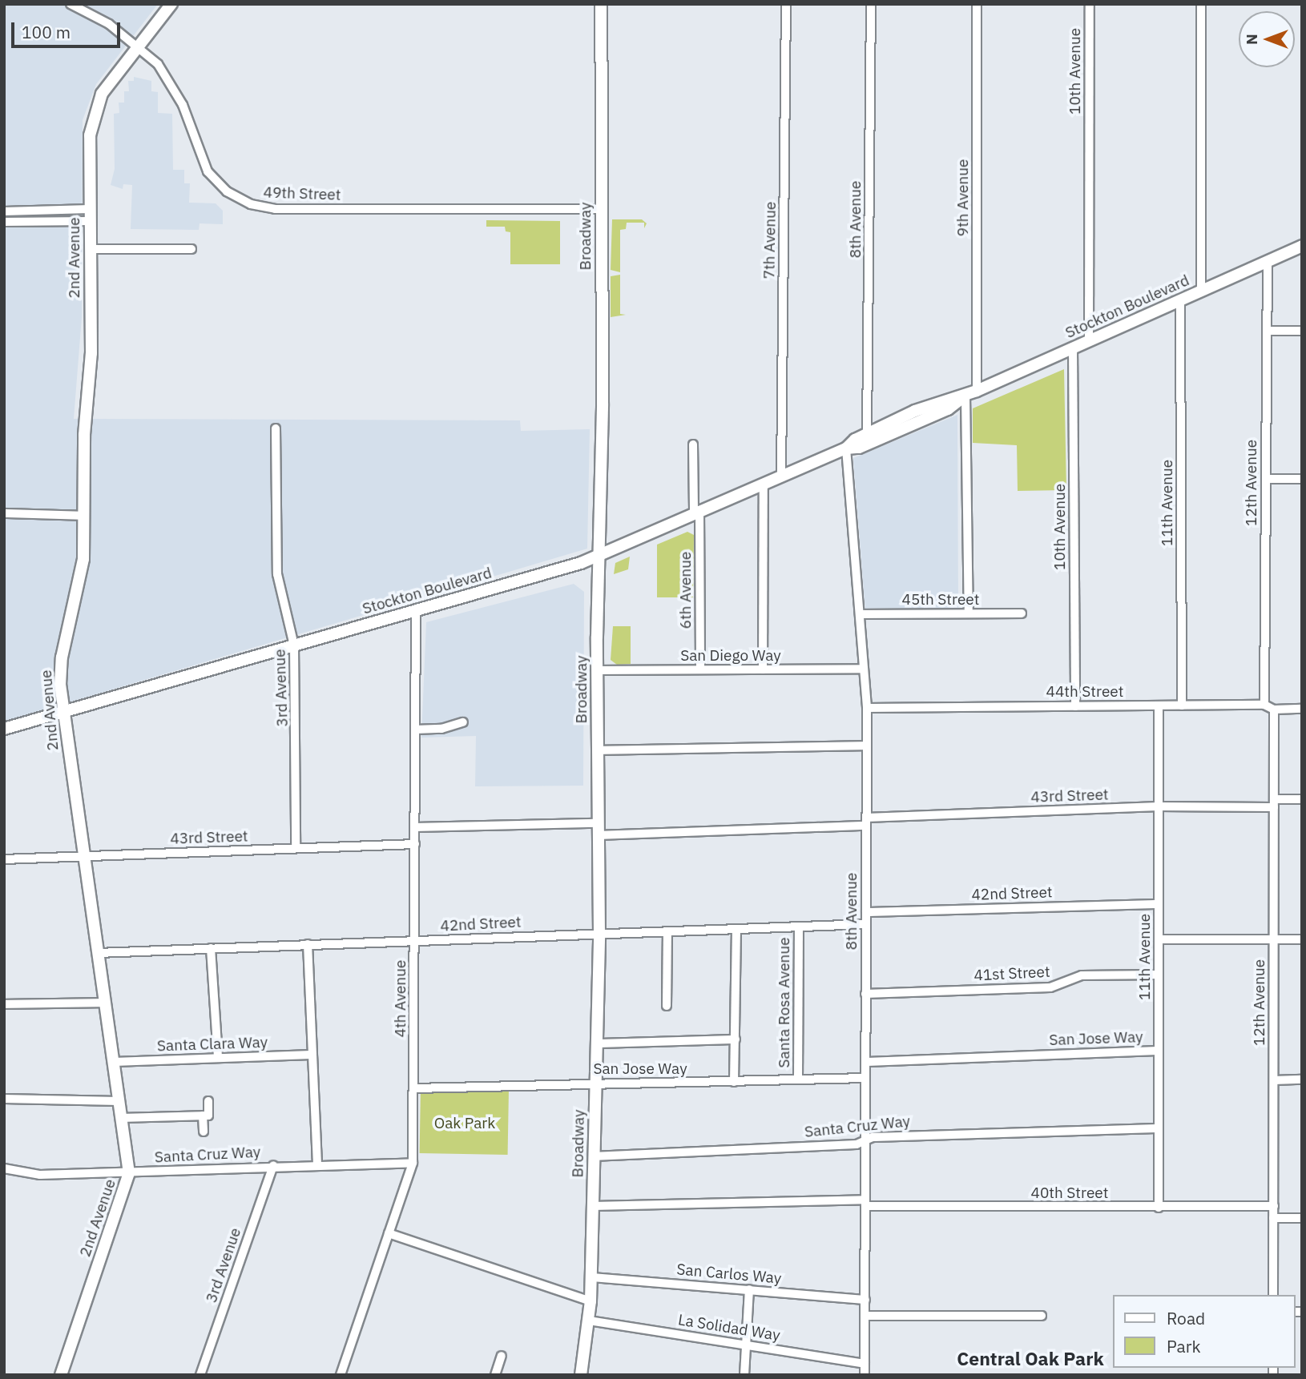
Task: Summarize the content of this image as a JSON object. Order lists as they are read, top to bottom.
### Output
{
  "streets": {
    "main road": ["Broadway", "2nd Avenue", "Stockton Boulevard"],
    "street": [
      "10th Avenue",
      "49th Street",
      "9th Avenue",
      "8th Avenue",
      "7th Avenue",
      "12th Avenue",
      "11th Avenue",
      "6th Avenue",
      "45th Street",
      "San Diego Way",
      "3rd Avenue",
      "44th Street",
      "43rd Street",
      "42nd Street",
      "41st Street",
      "4th Avenue",
      "Santa Rosa Avenue",
      "San Jose Way",
      "Santa Clara Way",
      "Santa Cruz Way",
      "40th Street",
      "San Carlos Way",
      "La Solidad Way"
    ]
  },
  "crossings": [
    ["10th Avenue", "Stockton Boulevard"],
    ["10th Avenue", "44th Street"],
    ["49th Street", "Broadway"],
    ["49th Street", "2nd Avenue"],
    ["9th Avenue", "Stockton Boulevard"],
    ["9th Avenue", "45th Street"],
    ["8th Avenue", "Stockton Boulevard"],
    ["8th Avenue", "45th Street"],
    ["8th Avenue", "San Diego Way"],
    ["8th Avenue", "44th Street"],
    ["8th Avenue", "43rd Street"],
    ["8th Avenue", "42nd Street"],
    ["8th Avenue", "41st Street"],
    ["8th Avenue", "San Jose Way"],
    ["8th Avenue", "Santa Cruz Way"],
    ["8th Avenue", "40th Street"],
    ["8th Avenue", "San Carlos Way"],
    ["8th Avenue", "La Solidad Way"],
    ["Broadway", "Stockton Boulevard"],
    ["Broadway", "San Diego Way"],
    ["Broadway", "43rd Street"],
    ["Broadway", "42nd Street"],
    ["Broadway", "San Jose Way"],
    ["Broadway", "Santa Cruz Way"],
    ["Broadway", "40th Street"],
    ["Broadway", "San Carlos Way"],
    ["Broadway", "La Solidad Way"],
    ["7th Avenue", "Stockton Boulevard"],
    ["2nd Avenue", "Stockton Boulevard"],
    ["2nd Avenue", "43rd Street"],
    ["2nd Avenue", "42nd Street"],
    ["2nd Avenue", "Santa Clara Way"],
    ["2nd Avenue", "Santa Cruz Way"],
    ["Stockton Boulevard", "12th Avenue"],
    ["Stockton Boulevard", "11th Avenue"],
    ["Stockton Boulevard", "6th Avenue"],
    ["Stockton Boulevard", "3rd Avenue"],
    ["Stockton Boulevard", "4th Avenue"],
    ["12th Avenue", "44th Street"],
    ["12th Avenue", "43rd Street"],
    ["12th Avenue", "40th Street"],
    ["11th Avenue", "44th Street"],
    ["11th Avenue", "43rd Street"],
    ["11th Avenue", "42nd Street"],
    ["11th Avenue", "41st Street"],
    ["11th Avenue", "San Jose Way"],
    ["11th Avenue", "Santa Cruz Way"],
    ["11th Avenue", "40th Street"],
    ["6th Avenue", "San Diego Way"],
    ["3rd Avenue", "43rd Street"],
    ["3rd Avenue", "Santa Cruz Way"],
    ["43rd Street", "4th Avenue"],
    ["42nd Street", "4th Avenue"],
    ["42nd Street", "Santa Rosa Avenue"],
    ["4th Avenue", "San Jose Way"],
    ["4th Avenue", "Santa Cruz Way"],
    ["Santa Rosa Avenue", "San Jose Way"]
  ],
  "districts": ["Central Oak Park"],
  "parks": ["Oak Park"],
  "legend": ["Road", "Park"],
  "scale_bar": "100 m",
  "north": "left"
}
